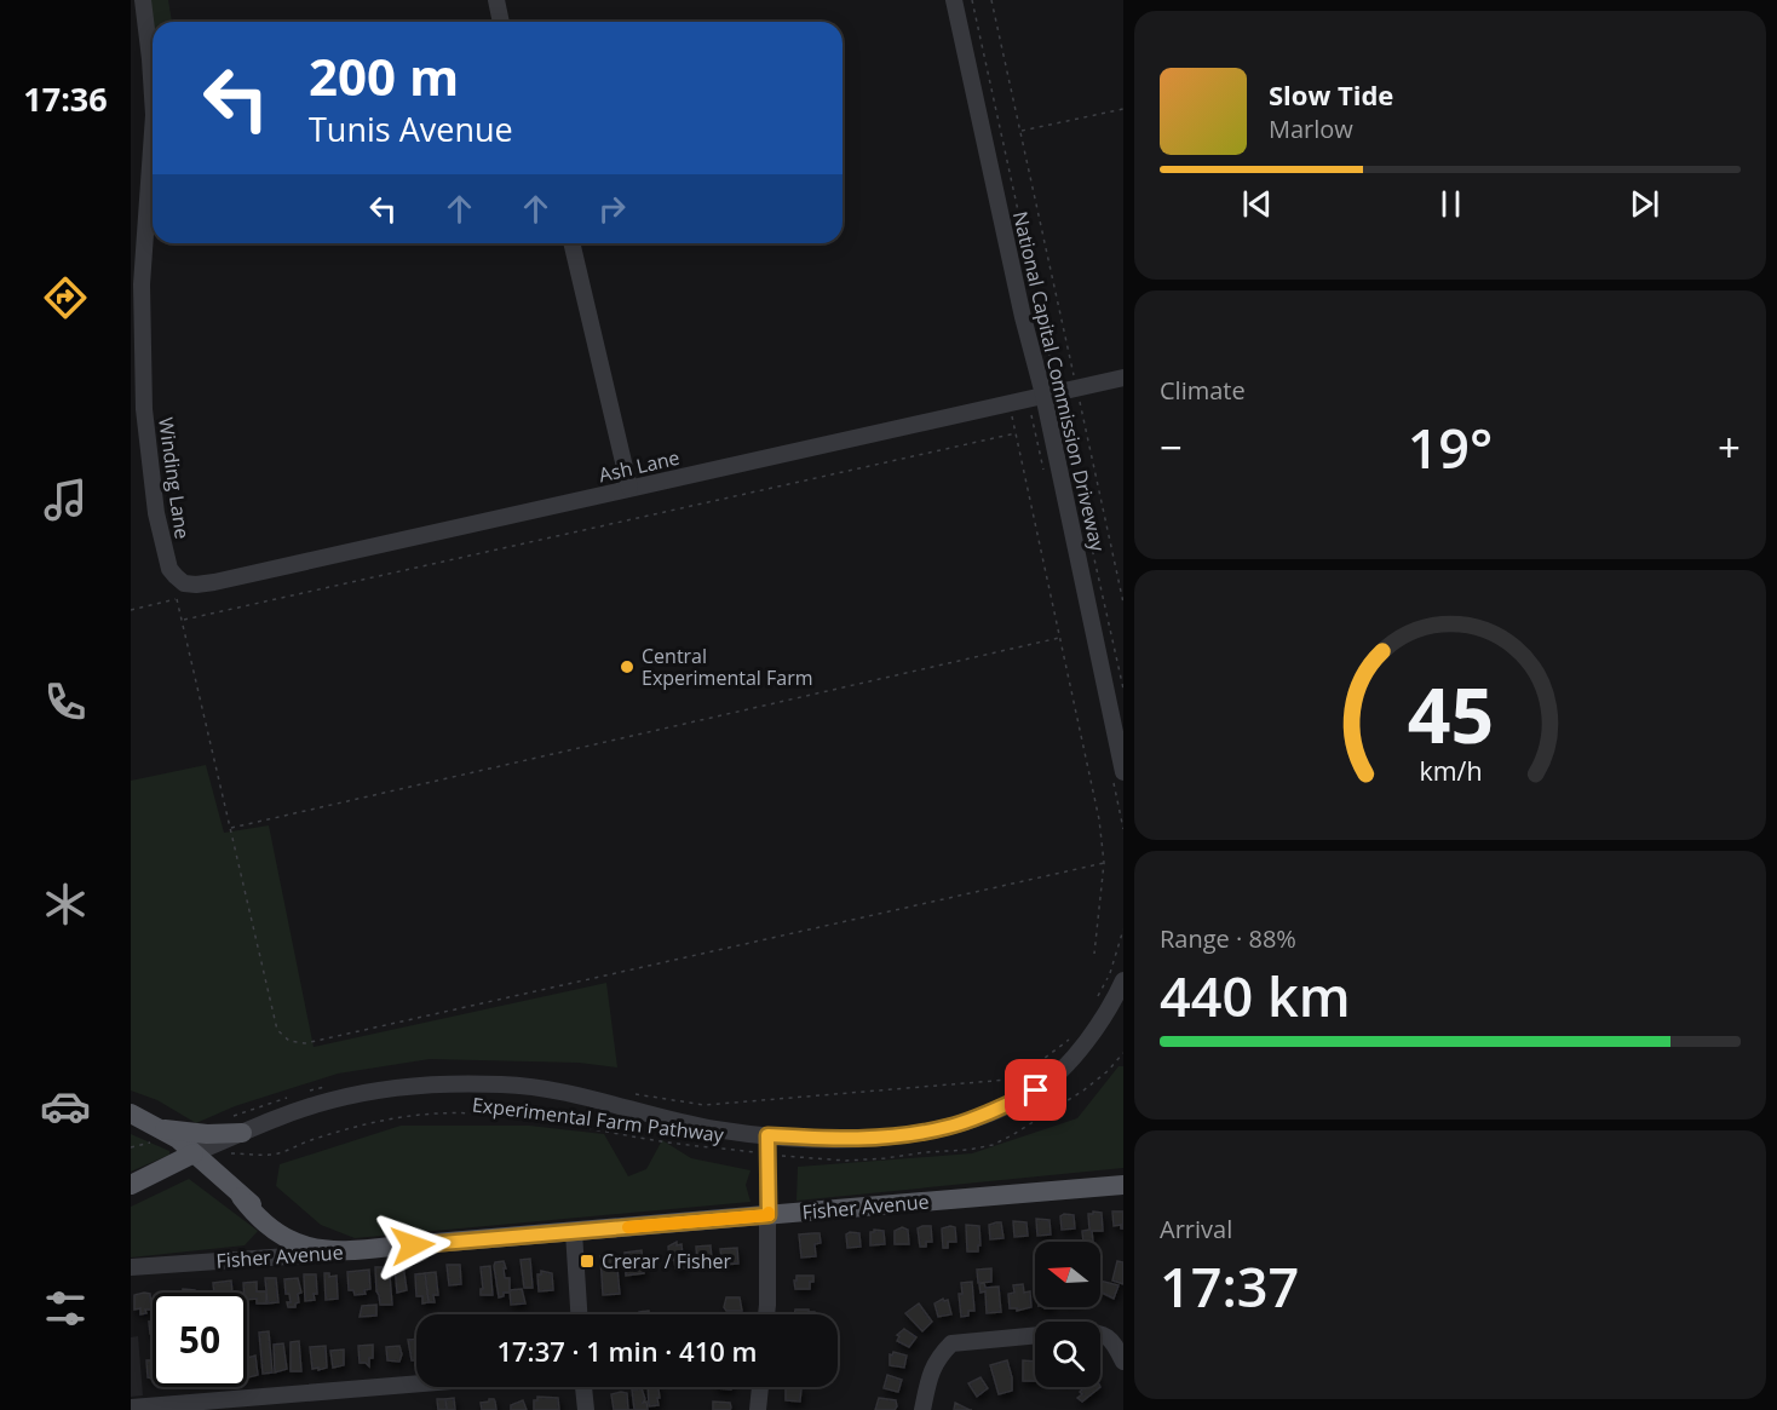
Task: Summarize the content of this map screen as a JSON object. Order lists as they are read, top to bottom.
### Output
{
  "streets": {
    "main road": ["Fisher Avenue"],
    "street": ["National Capital Commission Driveway", "Ash Lane", "Winding Lane"],
    "path": ["Experimental Farm Pathway"]
  },
  "crossings": [
    ["National Capital Commission Driveway", "Ash Lane"],
    ["Ash Lane", "Winding Lane"]
  ],
  "places": {
    "other": ["Central Experimental Farm"],
    "transit": ["Crerar / Fisher"]
  },
  "north": "left",
  "page": {
    "tabs": "17:36",
    "turn": ["200 m", "Tunis Avenue"],
    "song": ["Slow Tide", "Marlow"],
    "tile": [
      "Climate",
      ["Range · 88%", "440 km"],
      ["Arrival", "17:37"]
    ],
    "heat": ["−", "19°", "+"],
    "limit": "50",
    "trip": "17:37 · 1 min · 410 m",
    "gauge": ["45", "km/h"]
  }
}
